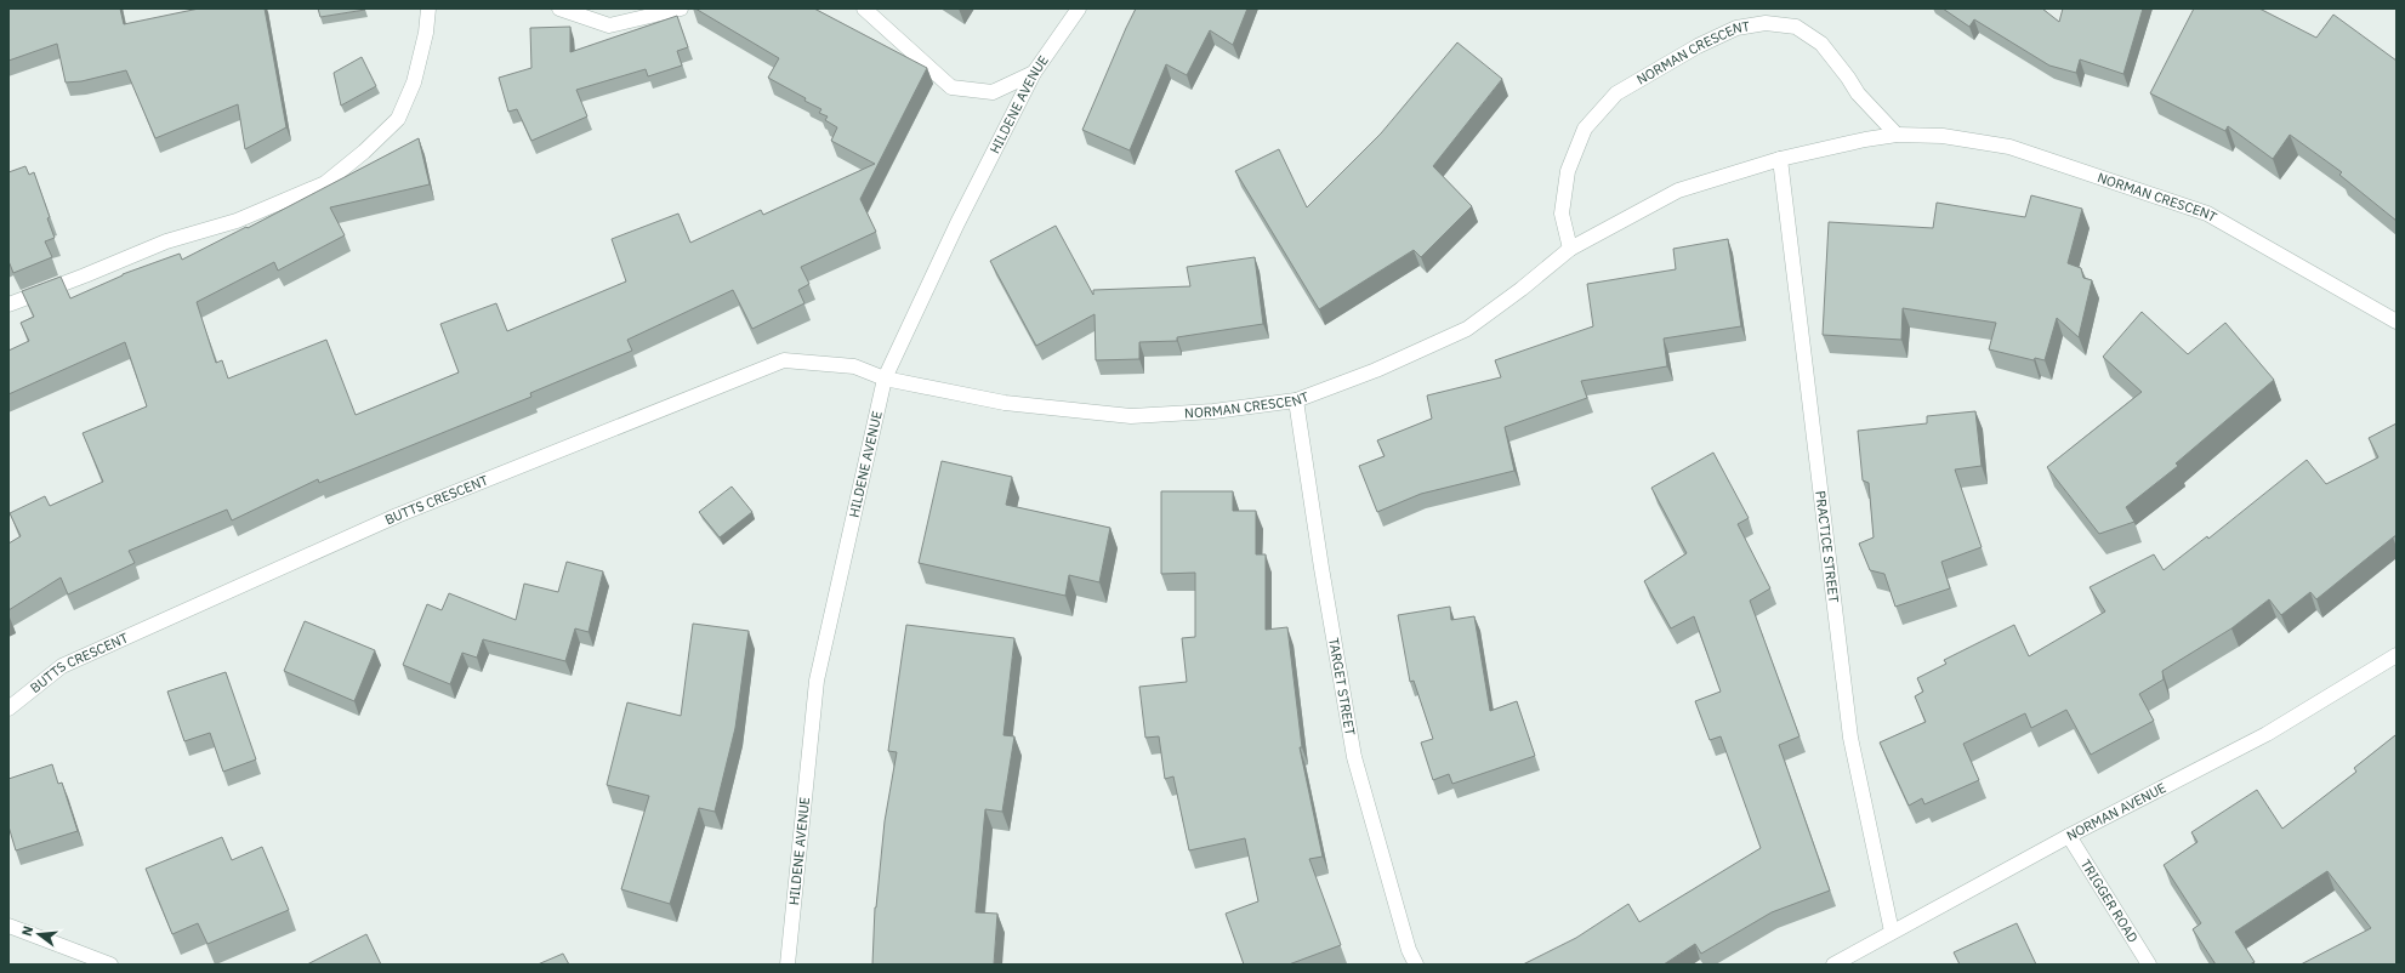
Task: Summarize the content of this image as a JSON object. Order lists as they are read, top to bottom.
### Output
{
  "streets": {
    "street": [
      "NORMAN CRESCENT",
      "HILDENE AVENUE",
      "BUTTS CRESCENT",
      "PRACTICE STREET",
      "TARGET STREET",
      "NORMAN AVENUE",
      "TRIGGER ROAD"
    ]
  },
  "crossings": [
    ["NORMAN CRESCENT", "HILDENE AVENUE"],
    ["NORMAN CRESCENT", "BUTTS CRESCENT"],
    ["NORMAN CRESCENT", "PRACTICE STREET"],
    ["NORMAN CRESCENT", "TARGET STREET"],
    ["HILDENE AVENUE", "BUTTS CRESCENT"],
    ["PRACTICE STREET", "NORMAN AVENUE"],
    ["NORMAN AVENUE", "TRIGGER ROAD"]
  ],
  "north": "left"
}
